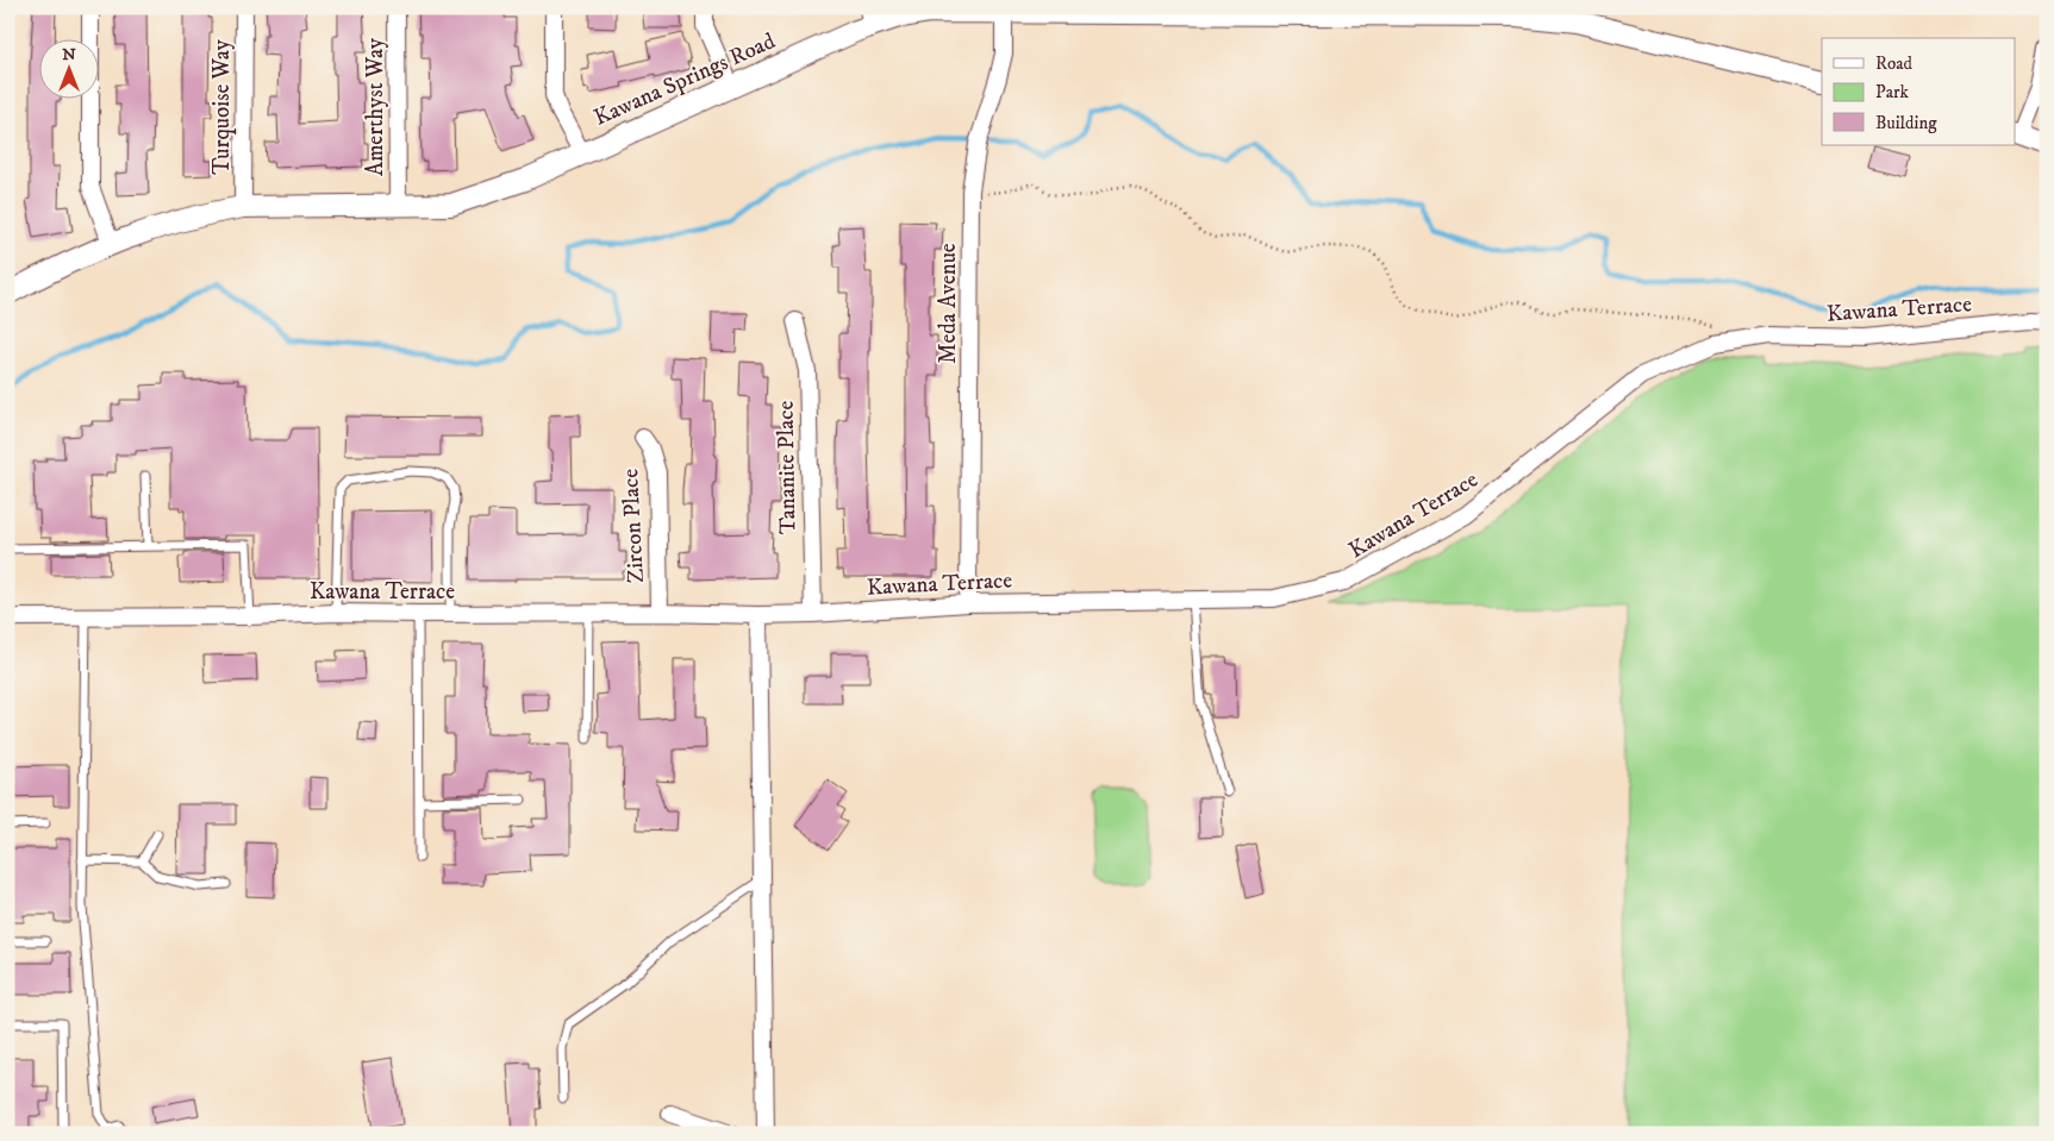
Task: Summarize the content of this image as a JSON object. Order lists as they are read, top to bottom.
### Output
{
  "streets": {
    "street": [
      "Kawana Springs Road",
      "Turquoise Way",
      "Amerthyst Way",
      "Meda Avenue",
      "Kawana Terrace",
      "Tananite Place",
      "Zircon Place"
    ]
  },
  "crossings": [
    ["Kawana Springs Road", "Turquoise Way"],
    ["Kawana Springs Road", "Amerthyst Way"],
    ["Kawana Springs Road", "Meda Avenue"],
    ["Meda Avenue", "Kawana Terrace"],
    ["Kawana Terrace", "Tananite Place"],
    ["Kawana Terrace", "Zircon Place"]
  ],
  "legend": ["Road", "Park", "Building"],
  "north": "top"
}
